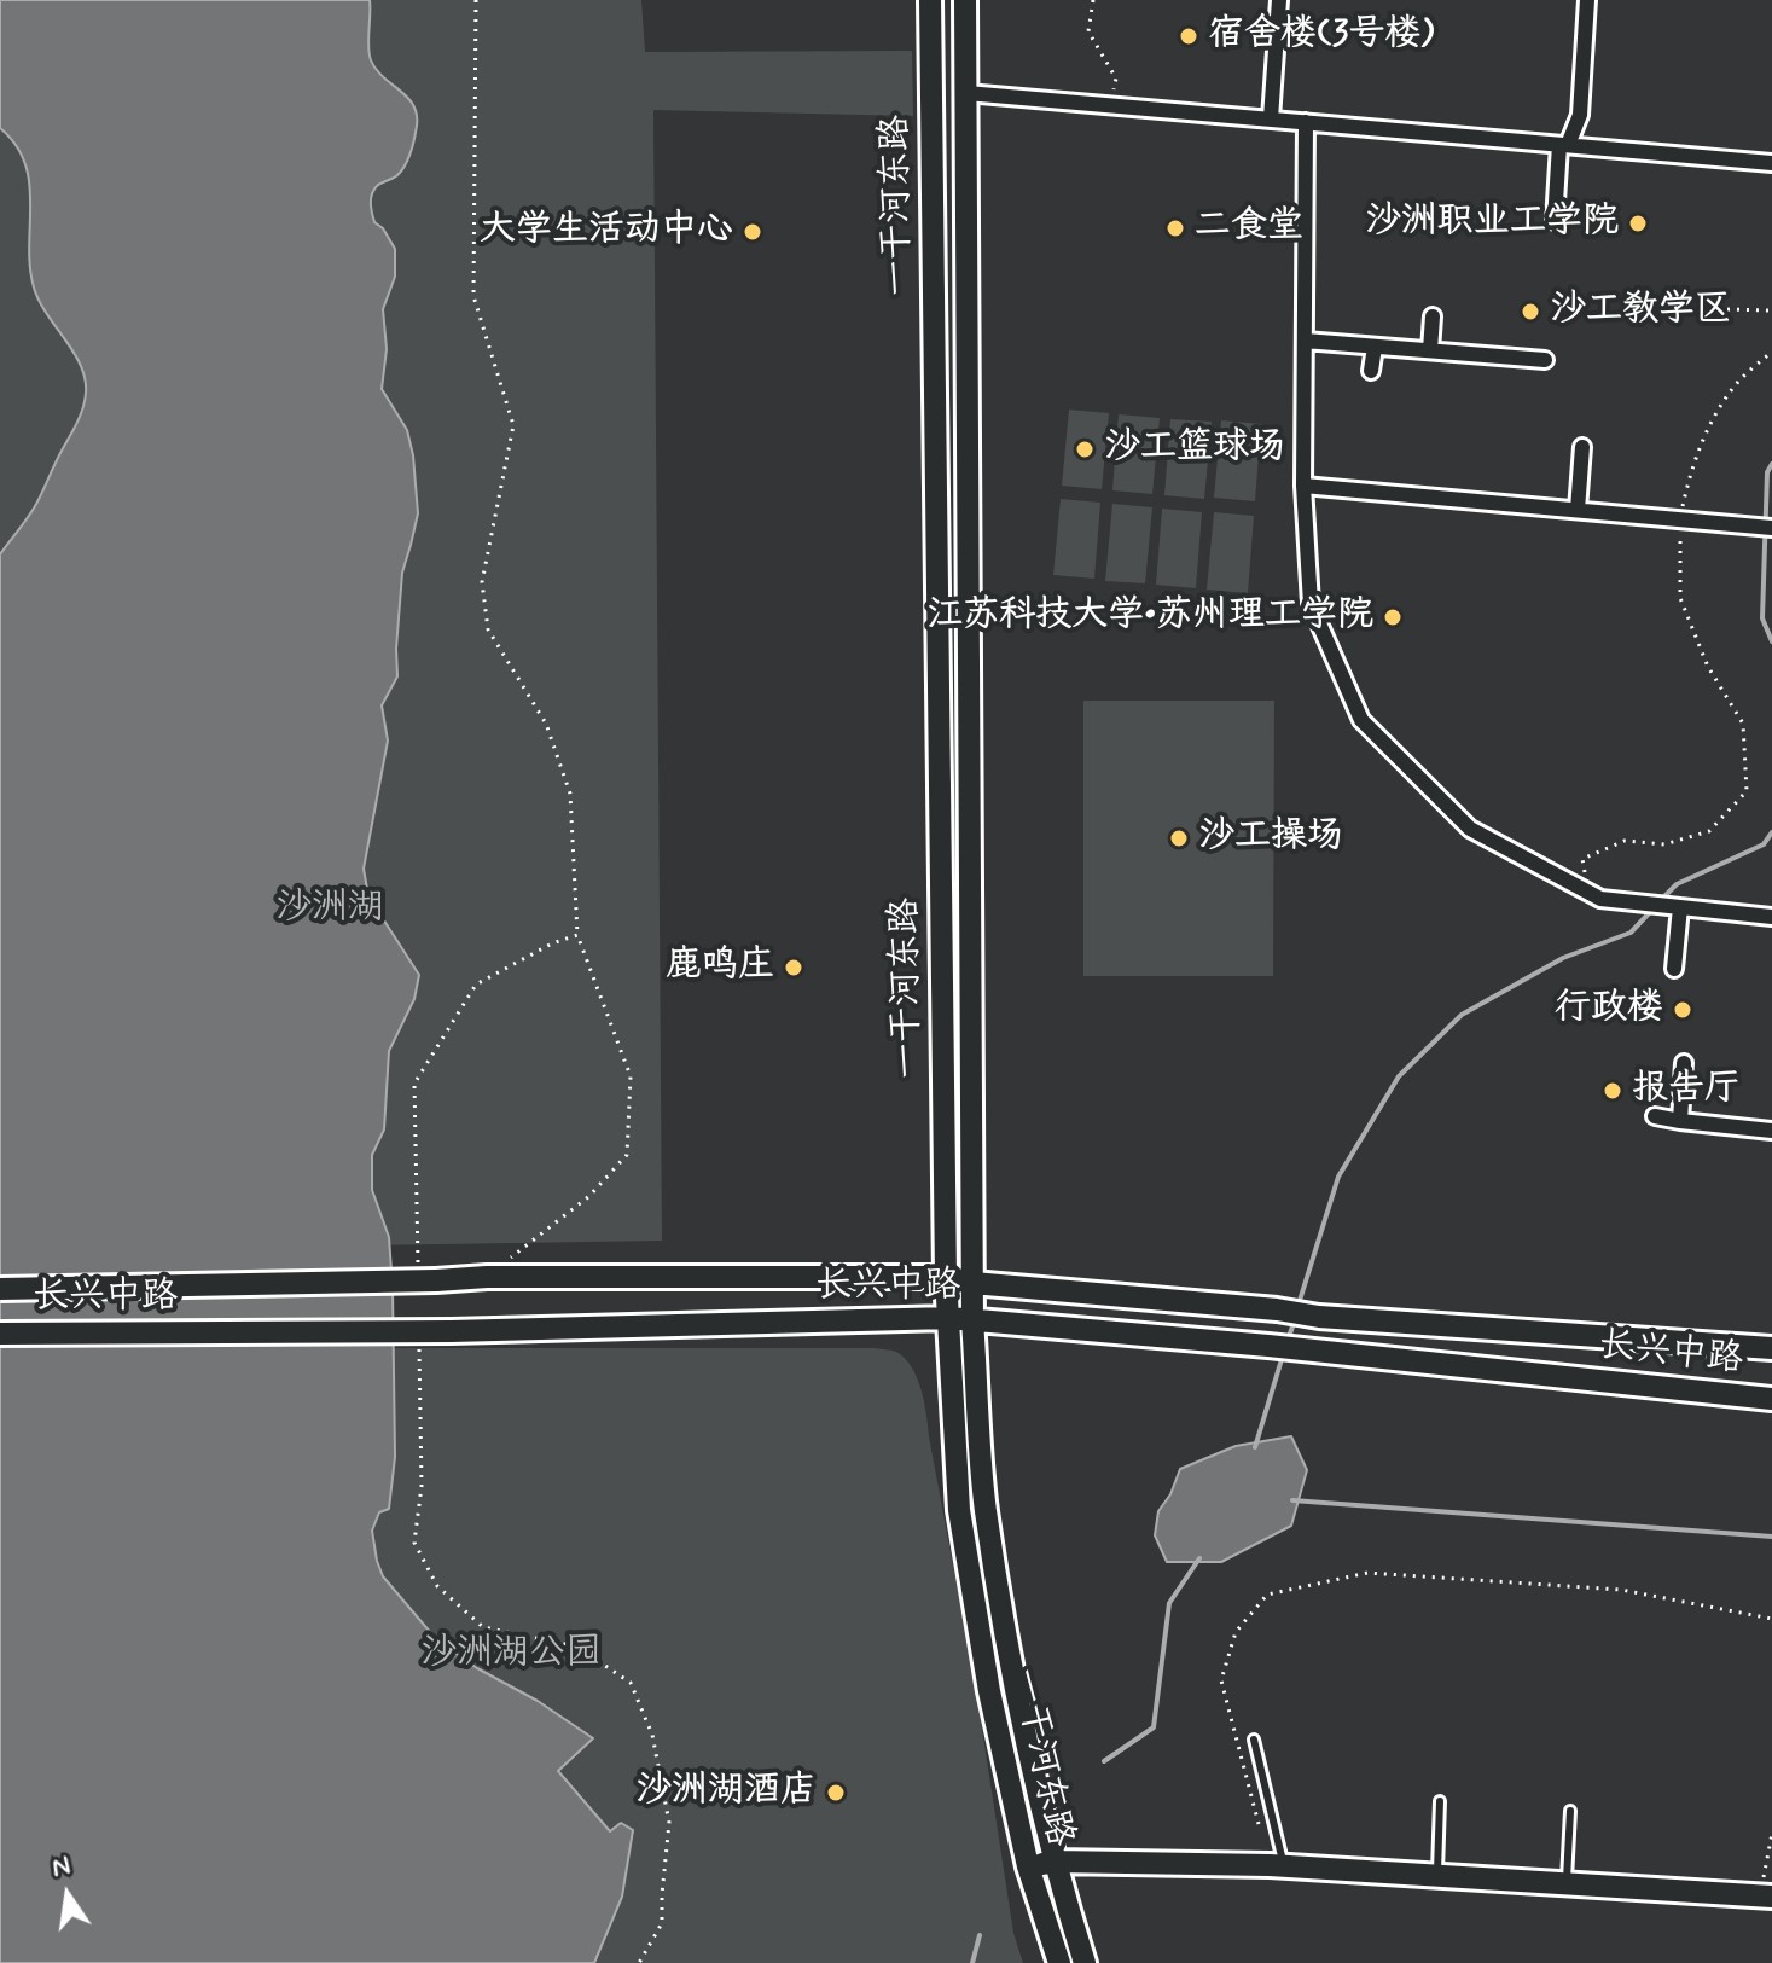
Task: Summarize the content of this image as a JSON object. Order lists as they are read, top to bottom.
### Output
{
  "streets": {
    "street": ["一干河东路", "长兴中路"]
  },
  "crossings": [
    ["一干河东路", "长兴中路"]
  ],
  "parks": ["沙洲湖", "沙洲湖公园"],
  "places": [
    "宿舍楼(3号楼)",
    "沙洲职业工学院",
    "二食堂",
    "大学生活动中心",
    "沙工教学区",
    "沙工篮球场",
    "江苏科技大学•苏州理工学院",
    "沙工操场",
    "鹿鸣庄",
    "行政楼",
    "报告厅",
    "沙洲湖酒店"
  ],
  "north": "top"
}
